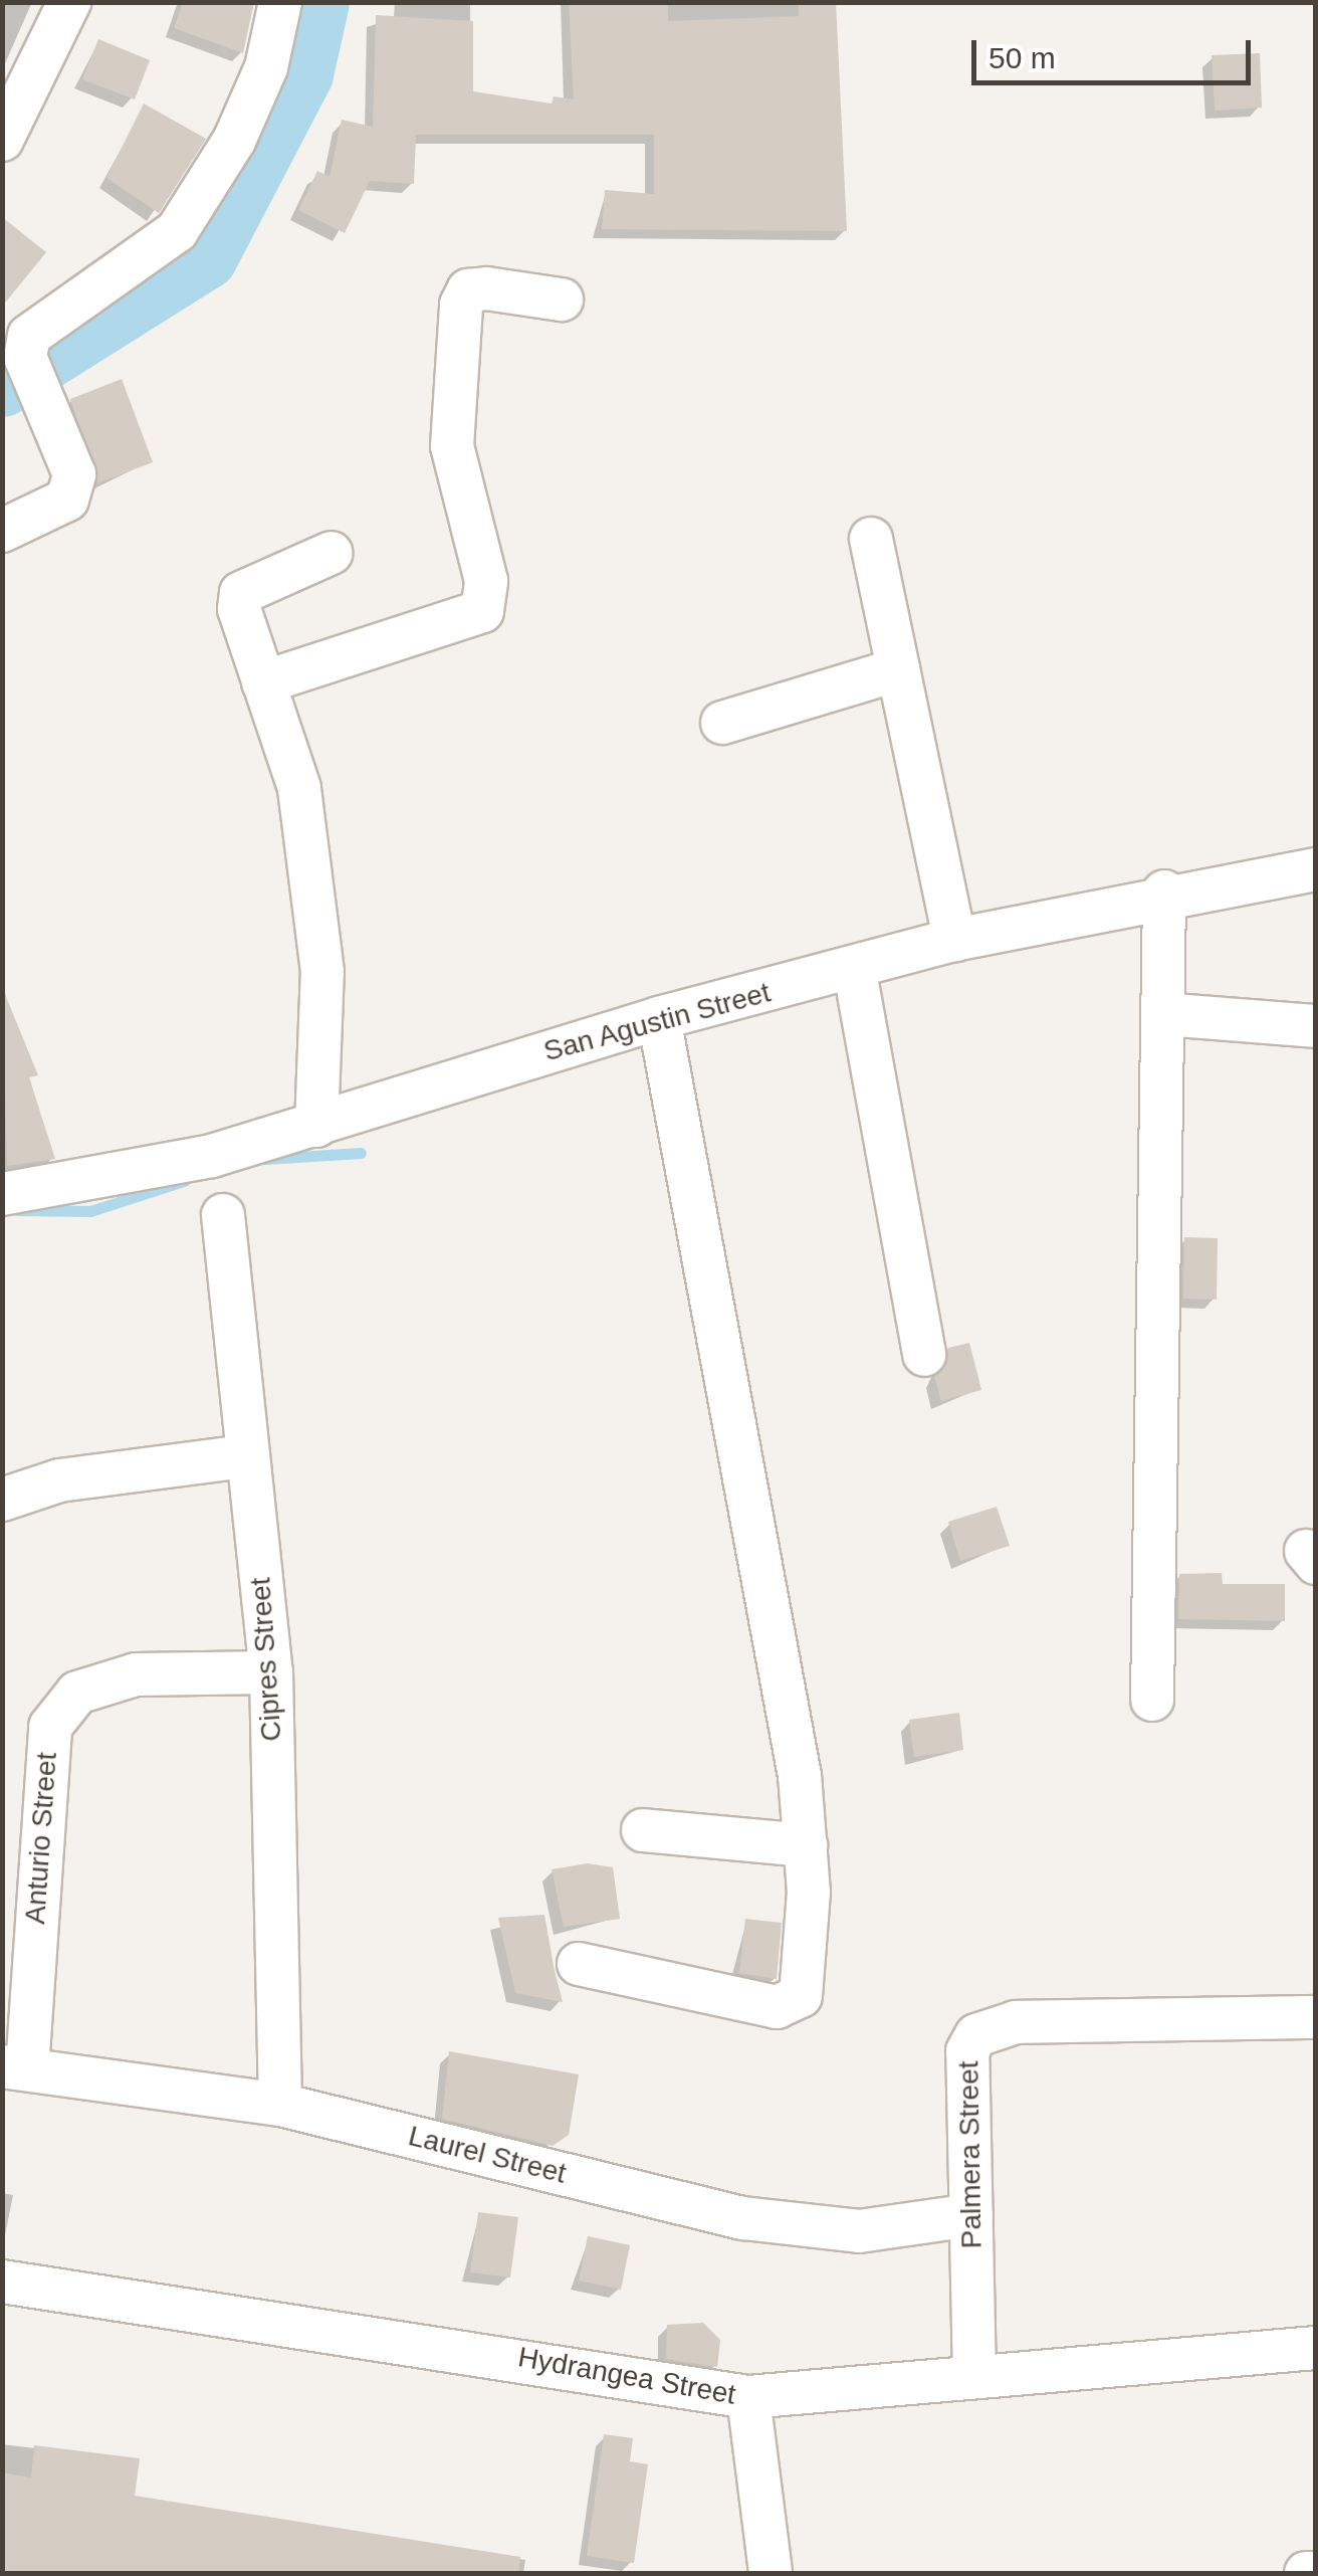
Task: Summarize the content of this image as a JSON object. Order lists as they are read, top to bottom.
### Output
{
  "streets": {
    "street": [
      "San Agustin Street",
      "Cipres Street",
      "Anturio Street",
      "Laurel Street",
      "Palmera Street",
      "Hydrangea Street"
    ]
  },
  "crossings": [
    ["Cipres Street", "Anturio Street"],
    ["Cipres Street", "Laurel Street"],
    ["Anturio Street", "Laurel Street"],
    ["Laurel Street", "Palmera Street"],
    ["Palmera Street", "Hydrangea Street"]
  ],
  "scale_bar": "50 m"
}
